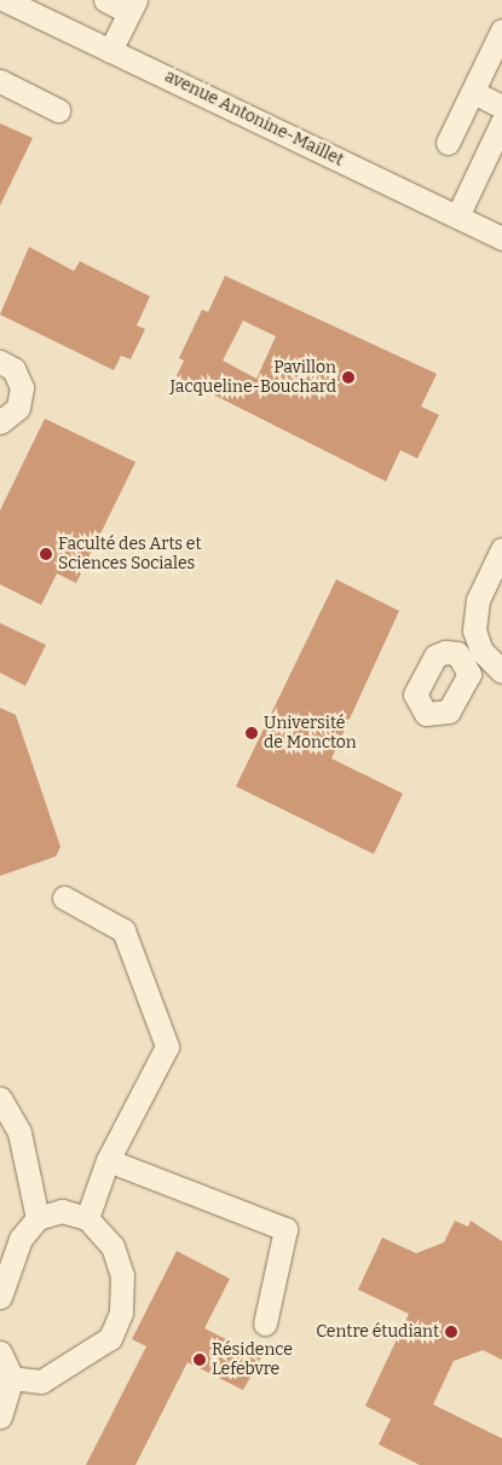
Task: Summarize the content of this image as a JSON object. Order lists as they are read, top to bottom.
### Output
{
  "streets": {
    "street": ["avenue Antonine-Maillet"]
  },
  "places": [
    "Pavillon Jacqueline-Bouchard",
    "Faculté des Arts et Sciences Sociales",
    "Université de Moncton",
    "Centre étudiant",
    "Résidence Lefebvre"
  ]
}
